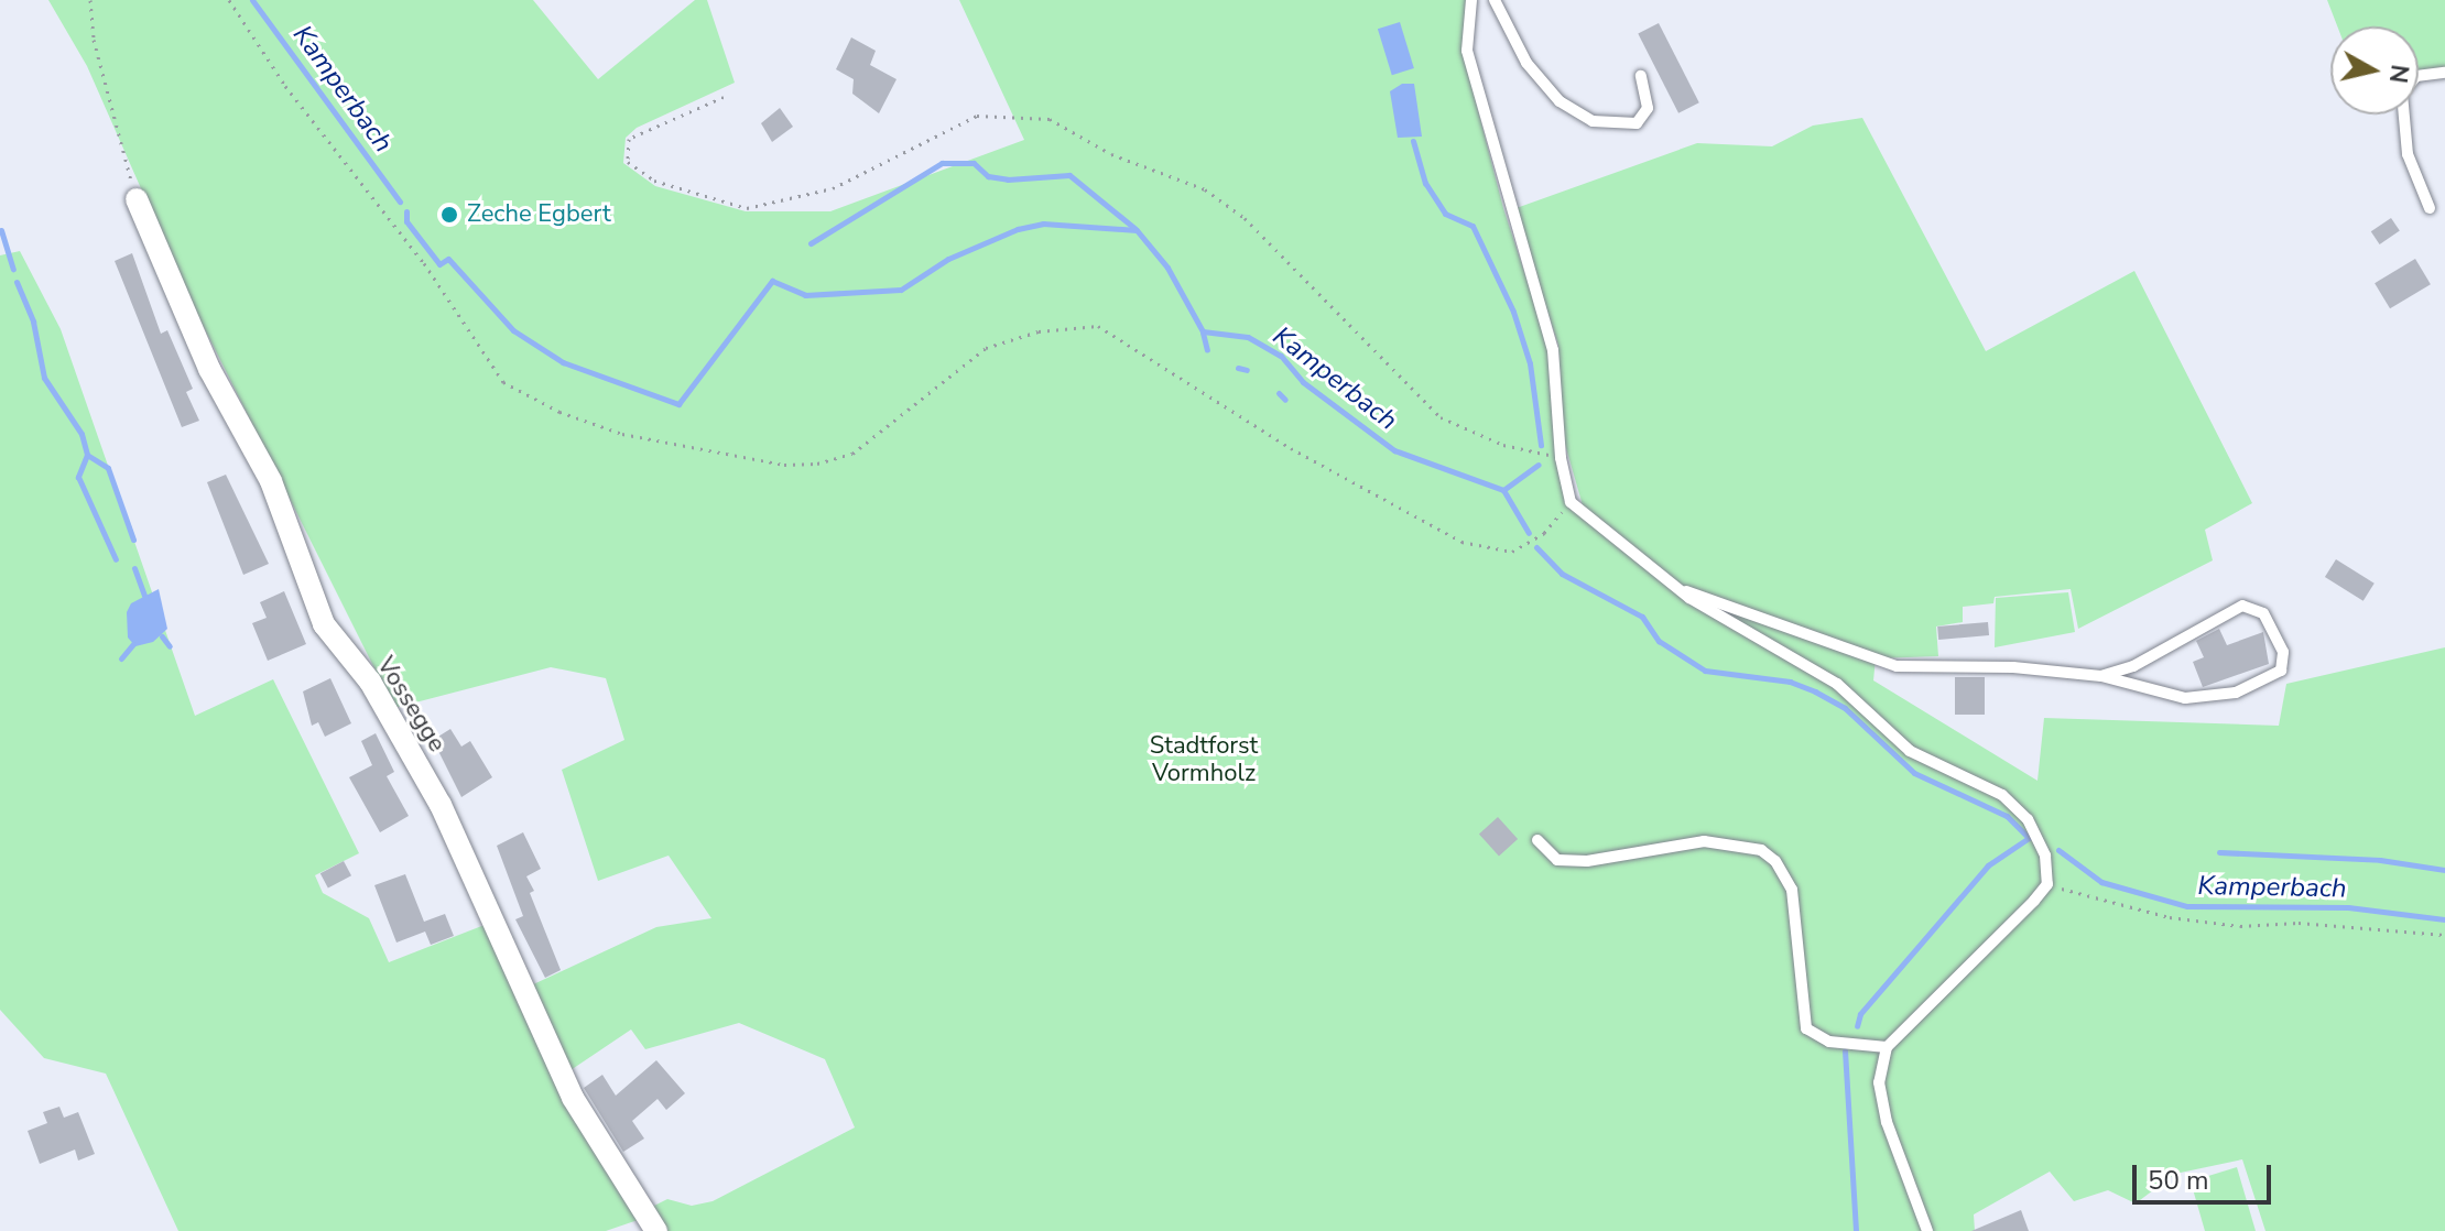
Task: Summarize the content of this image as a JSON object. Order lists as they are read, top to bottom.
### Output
{
  "streets": {
    "street": ["Vossegge"]
  },
  "water": ["Kamperbach"],
  "parks": ["Stadtforst Vormholz"],
  "places": ["Zeche Egbert"],
  "scale_bar": "50 m",
  "north": "right"
}
